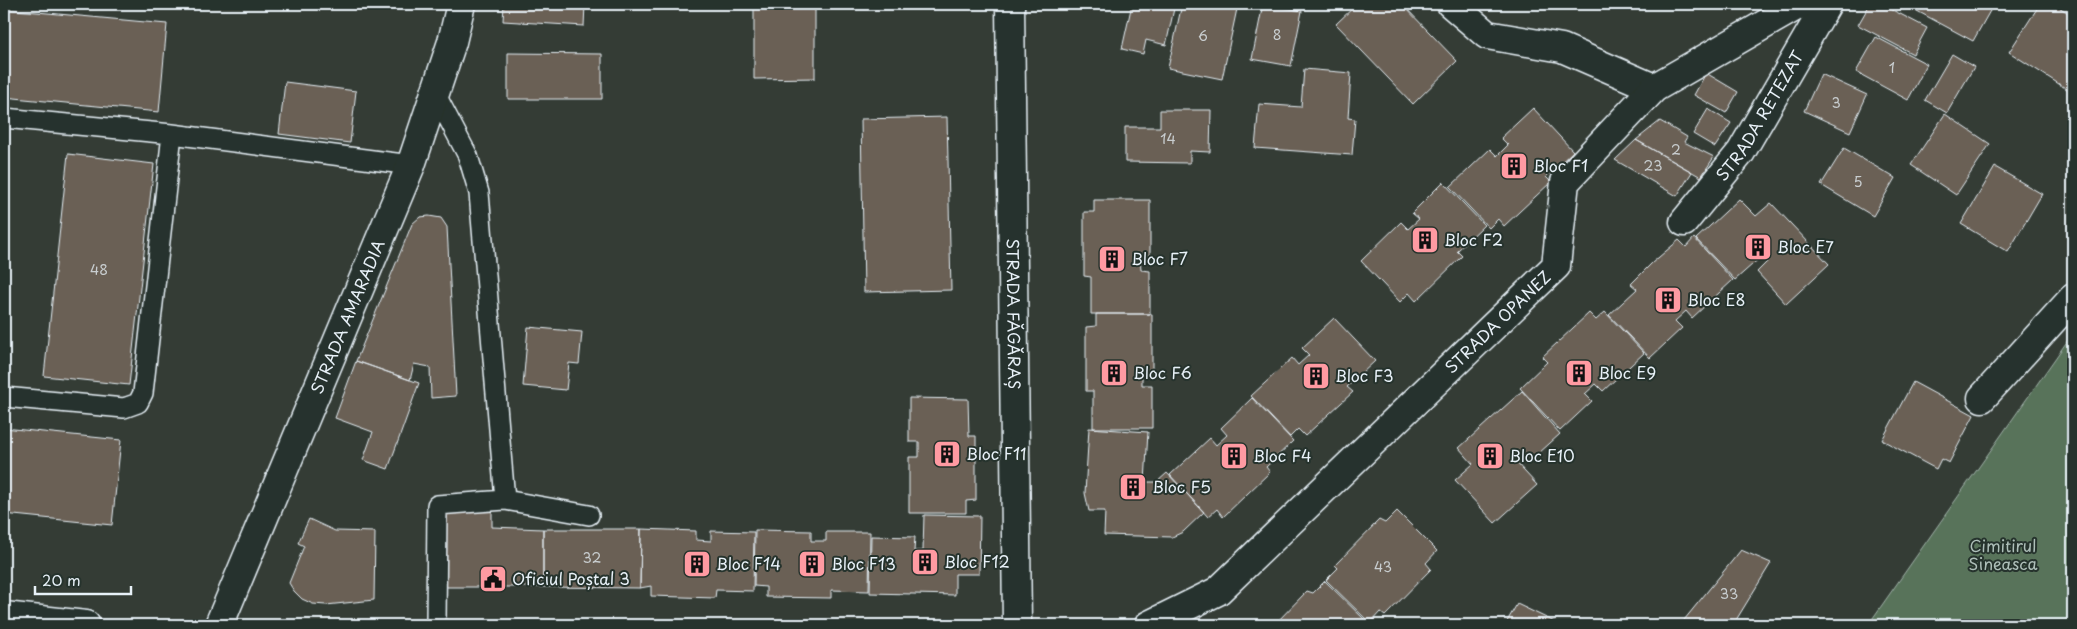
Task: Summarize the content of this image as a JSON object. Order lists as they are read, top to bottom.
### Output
{
  "streets": {
    "street": [
      "STRADA RETEZAT",
      "STRADA FĂGĂRAȘ",
      "STRADA AMARADIA",
      "STRADA OPANEZ"
    ]
  },
  "parks": ["Cimitirul Sineasca"],
  "places": {
    "building": [
      "Bloc F1",
      "Bloc F2",
      "Bloc E7",
      "Bloc F7",
      "Bloc E8",
      "Bloc F6",
      "Bloc E9",
      "Bloc F3",
      "Bloc F11",
      "Bloc F4",
      "Bloc E10",
      "Bloc F5",
      "Bloc F12",
      "Bloc F14",
      "Bloc F13"
    ],
    "public building": ["Oficiul Poștal 3"]
  },
  "house_numbers": [
    "8",
    "6",
    "1",
    "3",
    "14",
    "2",
    "23",
    "5",
    "48",
    "32",
    "43",
    "33"
  ],
  "scale_bar": "20 m"
}
